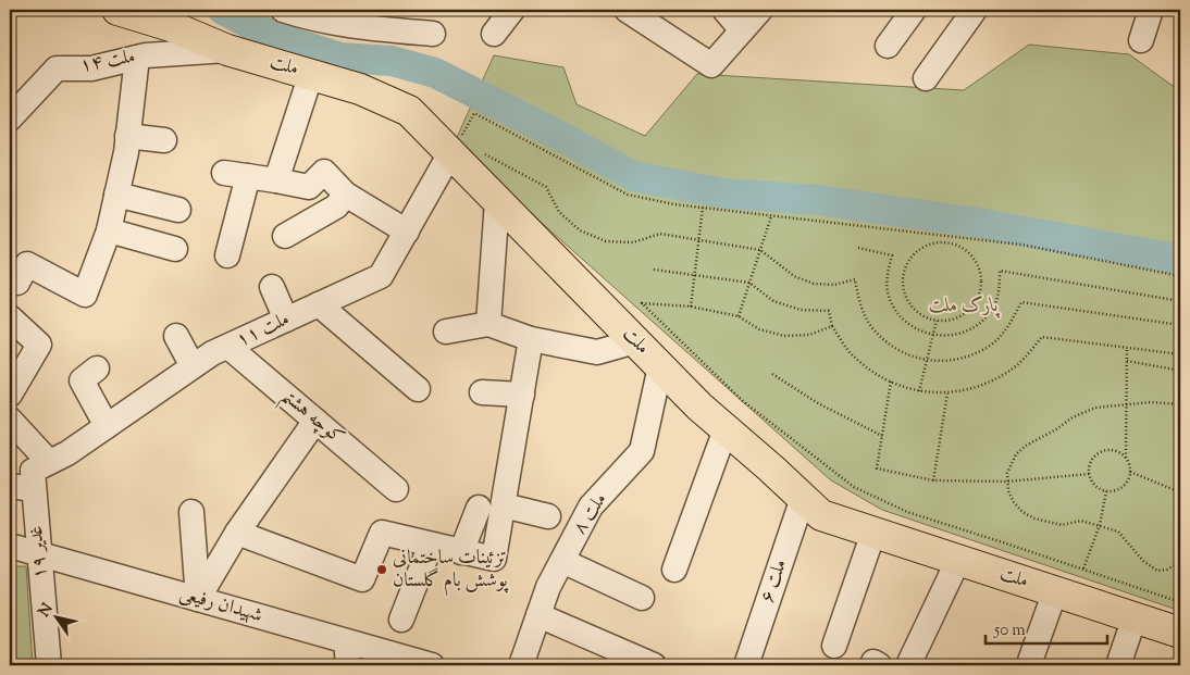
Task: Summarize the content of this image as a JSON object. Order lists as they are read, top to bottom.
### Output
{
  "streets": {
    "main road": ["ملت"],
    "street": [
      "۱۴ ملت",
      "۱۱ ملت",
      "کوچه هشتم",
      "۸ ملت",
      "۱۹ غدیر",
      "۶ ملت",
      "شهیدان رفیعی"
    ]
  },
  "crossings": [
    ["۱۴ ملت", "ملت"],
    ["ملت", "۱۱ ملت"],
    ["ملت", "۸ ملت"],
    ["ملت", "۶ ملت"],
    ["۱۱ ملت", "کوچه هشتم"],
    ["۱۱ ملت", "۱۹ غدیر"],
    ["۱۹ غدیر", "شهیدان رفیعی"]
  ],
  "parks": ["پارک ملت"],
  "places": ["تزئینات ساختمانی پوشش بام گلستان"],
  "scale_bar": "50 m",
  "north": "top left"
}
